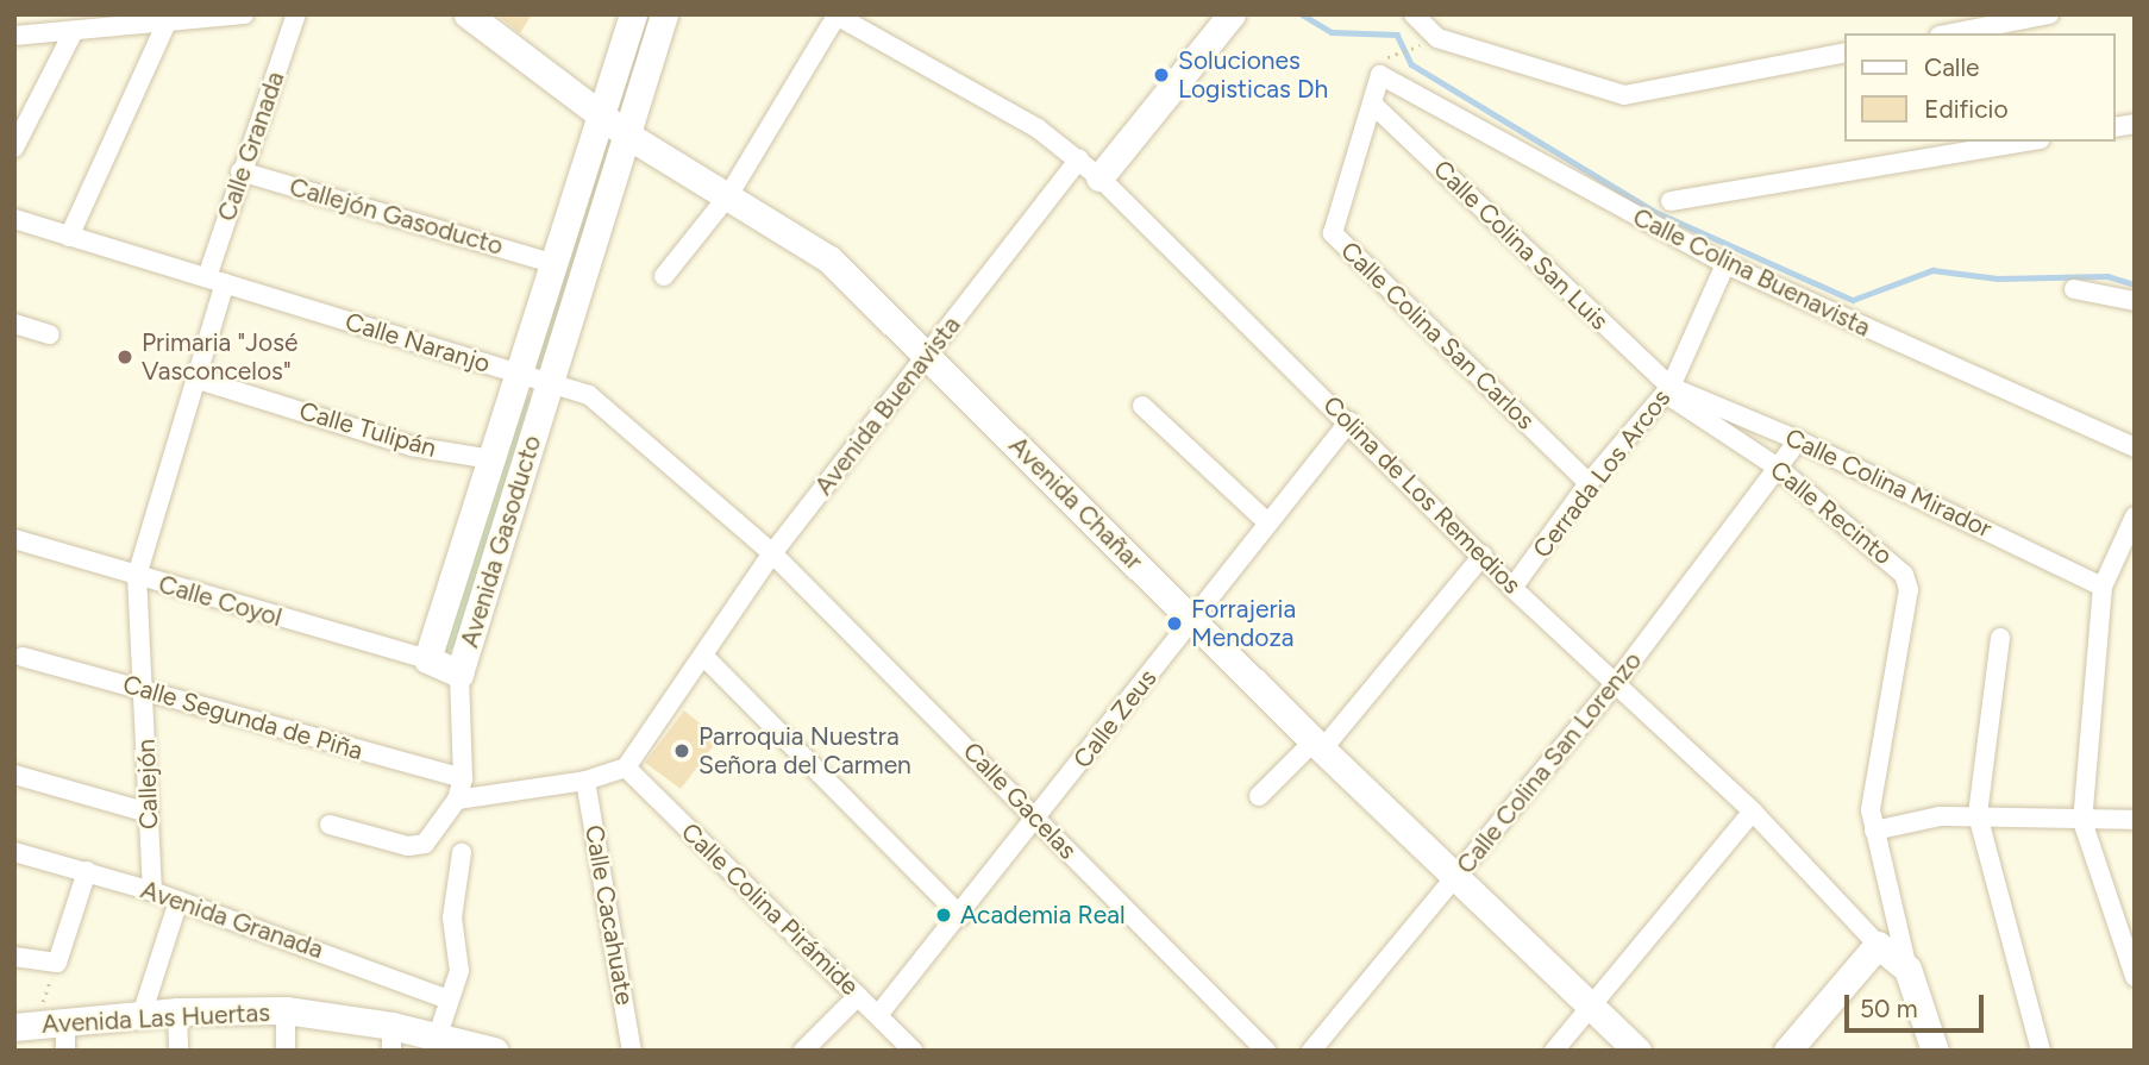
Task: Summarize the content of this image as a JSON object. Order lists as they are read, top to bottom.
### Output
{
  "streets": {
    "street": [
      "Calle Granada",
      "Callejón Gasoducto",
      "Calle Colina San Luis",
      "Calle Colina Buenavista",
      "Calle Colina San Carlos",
      "Calle Naranjo",
      "Avenida Buenavista",
      "Calle Tulipán",
      "Cerrada Los Arcos",
      "Calle Colina Mirador",
      "Colina de Los Remedios",
      "Avenida Chañar",
      "Calle Recinto",
      "Avenida Gasoducto",
      "Calle Coyol",
      "Calle Segunda de Piña",
      "Calle Zeus",
      "Calle Colina San Lorenzo",
      "Callejón",
      "Calle Gacelas",
      "Calle Colina Pirámide",
      "Calle Cacahuate",
      "Avenida Granada",
      "Avenida Las Huertas"
    ]
  },
  "crossings": [
    ["Calle Granada", "Callejón Gasoducto"],
    ["Calle Granada", "Calle Naranjo"],
    ["Calle Granada", "Calle Tulipán"],
    ["Calle Granada", "Calle Coyol"],
    ["Calle Granada", "Callejón"],
    ["Callejón Gasoducto", "Avenida Gasoducto"],
    ["Calle Colina San Luis", "Calle Colina San Carlos"],
    ["Calle Colina San Luis", "Cerrada Los Arcos"],
    ["Calle Colina San Luis", "Calle Colina Mirador"],
    ["Calle Colina San Luis", "Calle Recinto"],
    ["Calle Colina Buenavista", "Calle Colina San Carlos"],
    ["Calle Colina Buenavista", "Cerrada Los Arcos"],
    ["Calle Colina San Carlos", "Cerrada Los Arcos"],
    ["Calle Naranjo", "Avenida Buenavista"],
    ["Calle Naranjo", "Avenida Gasoducto"],
    ["Calle Naranjo", "Calle Gacelas"],
    ["Avenida Buenavista", "Colina de Los Remedios"],
    ["Avenida Buenavista", "Avenida Chañar"],
    ["Avenida Buenavista", "Calle Gacelas"],
    ["Avenida Buenavista", "Calle Colina Pirámide"],
    ["Calle Tulipán", "Avenida Gasoducto"],
    ["Cerrada Los Arcos", "Calle Colina Mirador"],
    ["Cerrada Los Arcos", "Colina de Los Remedios"],
    ["Cerrada Los Arcos", "Calle Recinto"],
    ["Calle Colina Mirador", "Calle Recinto"],
    ["Calle Colina Mirador", "Calle Colina San Lorenzo"],
    ["Colina de Los Remedios", "Calle Recinto"],
    ["Colina de Los Remedios", "Calle Zeus"],
    ["Colina de Los Remedios", "Calle Colina San Lorenzo"],
    ["Avenida Chañar", "Avenida Gasoducto"],
    ["Avenida Chañar", "Calle Zeus"],
    ["Avenida Chañar", "Calle Colina San Lorenzo"],
    ["Calle Recinto", "Calle Colina San Lorenzo"],
    ["Avenida Gasoducto", "Calle Coyol"],
    ["Calle Coyol", "Callejón"],
    ["Calle Segunda de Piña", "Callejón"],
    ["Calle Zeus", "Calle Gacelas"],
    ["Calle Zeus", "Calle Colina Pirámide"],
    ["Callejón", "Avenida Granada"]
  ],
  "places": [
    "Soluciones Logisticas Dh",
    "Primaria \"José Vasconcelos\"",
    "Forrajeria Mendoza",
    "Parroquia Nuestra Señora del Carmen",
    "Academia Real"
  ],
  "legend": ["Calle", "Edificio"],
  "scale_bar": "50 m"
}
